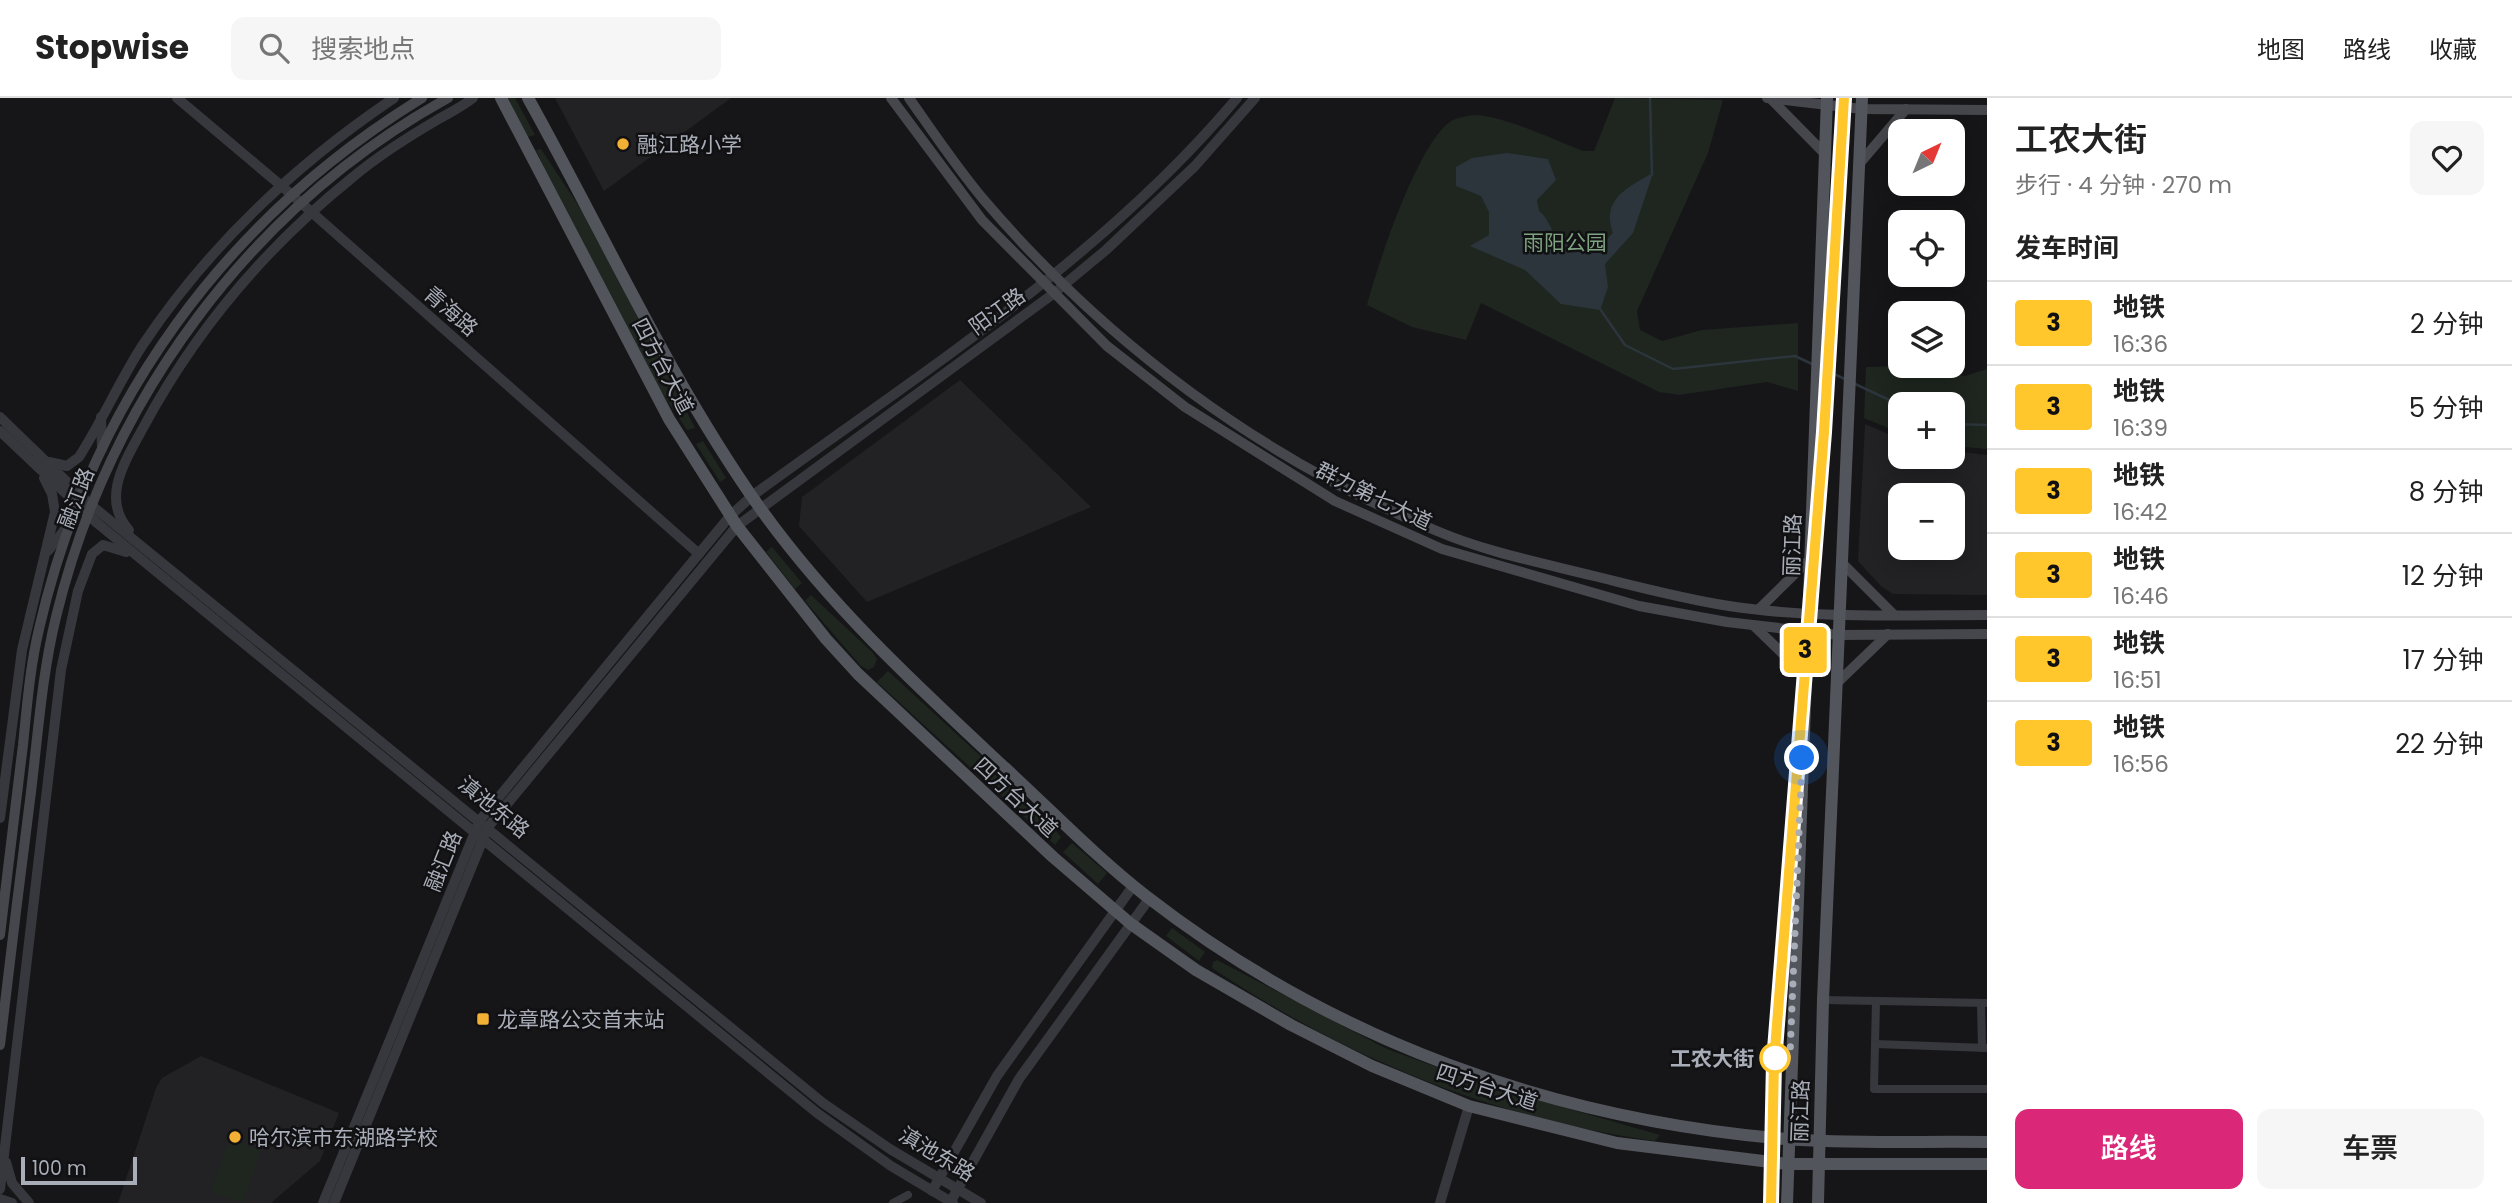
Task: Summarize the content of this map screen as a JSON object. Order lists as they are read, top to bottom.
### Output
{
  "streets": {
    "main road": [
      "四方台大道",
      "群力第七大道",
      "融江路",
      "丽江路"
    ],
    "street": [
      "青海路",
      "阳江路",
      "滇池东路",
      "融汇路"
    ]
  },
  "crossings": [
    ["青海路", "融江路"],
    ["青海路", "融汇路"],
    ["阳江路", "四方台大道"],
    ["阳江路", "群力第七大道"],
    ["阳江路", "融汇路"],
    ["四方台大道", "丽江路"],
    ["四方台大道", "融汇路"],
    ["群力第七大道", "丽江路"],
    ["融江路", "滇池东路"],
    ["滇池东路", "融汇路"]
  ],
  "parks": ["雨阳公园"],
  "places": {
    "other": ["融江路小学", "工农大街", "哈尔滨市东湖路学校"],
    "transit": ["龙章路公交首末站"]
  },
  "lines": ["metro line 3"],
  "scale_bar": "100 m",
  "north": "top right",
  "page": {
    "header": "Stopwise",
    "search": "搜索地点",
    "nav": ["地图", "路线", "收藏"],
    "on_map": "3",
    "heading": [
      ["工农大街", "步行 · 4 分钟 · 270 m"],
      "发车时间"
    ],
    "map_buttons": ["+", "−"],
    "list": [
      {
        "mark": "3",
        "name": "地铁",
        "note": "16:36",
        "value": "2 分钟"
      },
      {
        "mark": "3",
        "name": "地铁",
        "note": "16:39",
        "value": "5 分钟"
      },
      {
        "mark": "3",
        "name": "地铁",
        "note": "16:42",
        "value": "8 分钟"
      },
      {
        "mark": "3",
        "name": "地铁",
        "note": "16:46",
        "value": "12 分钟"
      },
      {
        "mark": "3",
        "name": "地铁",
        "note": "16:51",
        "value": "17 分钟"
      },
      {
        "mark": "3",
        "name": "地铁",
        "note": "16:56",
        "value": "22 分钟"
      }
    ],
    "buttons": ["路线", "车票"],
    "scale": "100 m"
  }
}
